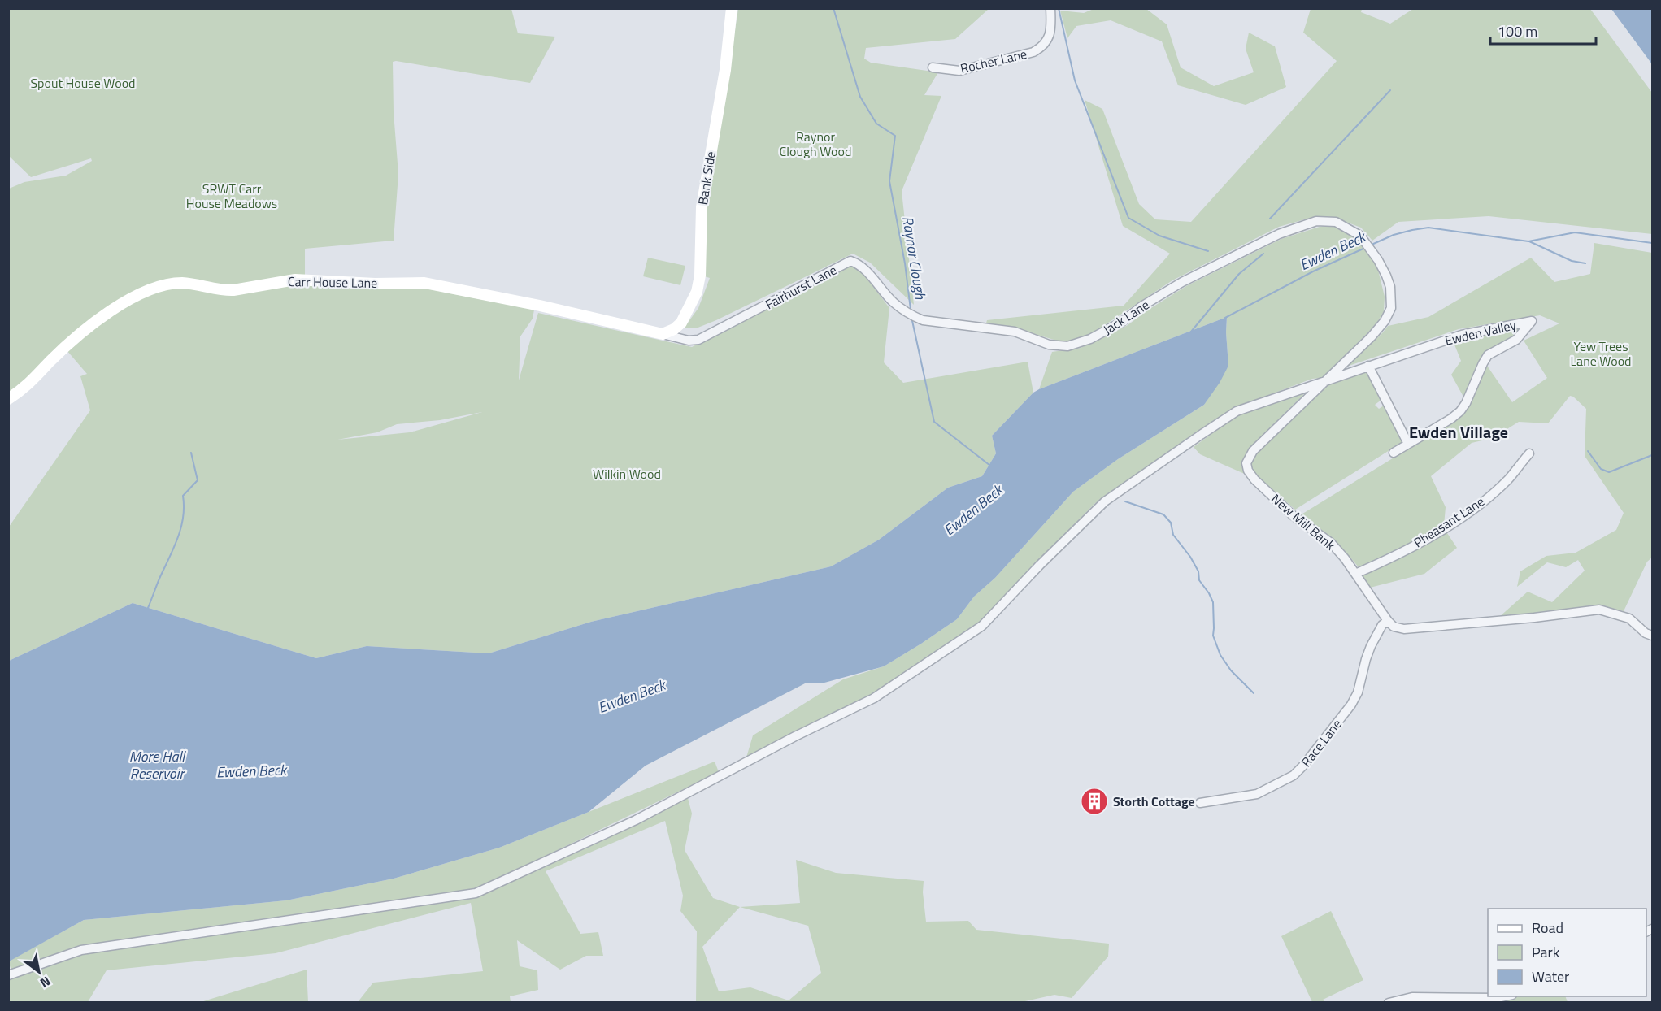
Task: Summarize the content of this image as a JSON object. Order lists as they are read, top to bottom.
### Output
{
  "streets": {
    "street": [
      "Rocher Lane",
      "Bank Side",
      "Carr House Lane",
      "Fairhurst Lane",
      "Jack Lane",
      "Ewden Valley",
      "New Mill Bank",
      "Pheasant Lane",
      "Race Lane"
    ]
  },
  "crossings": [
    ["Bank Side", "Carr House Lane"],
    ["Bank Side", "Fairhurst Lane"],
    ["Carr House Lane", "Fairhurst Lane"],
    ["Fairhurst Lane", "Jack Lane"],
    ["Jack Lane", "New Mill Bank"],
    ["Ewden Valley", "New Mill Bank"],
    ["New Mill Bank", "Pheasant Lane"],
    ["New Mill Bank", "Race Lane"]
  ],
  "districts": ["Ewden Village"],
  "water": ["Ewden Beck", "Raynor Clough", "More Hall Reservoir"],
  "parks": [
    "Spout House Wood",
    "Raynor Clough Wood",
    "SRWT Carr House Meadows",
    "Yew Trees Lane Wood",
    "Wilkin Wood"
  ],
  "places": {
    "building": ["Storth Cottage"]
  },
  "legend": ["Road", "Park", "Water"],
  "scale_bar": "100 m",
  "north": "bottom right"
}
